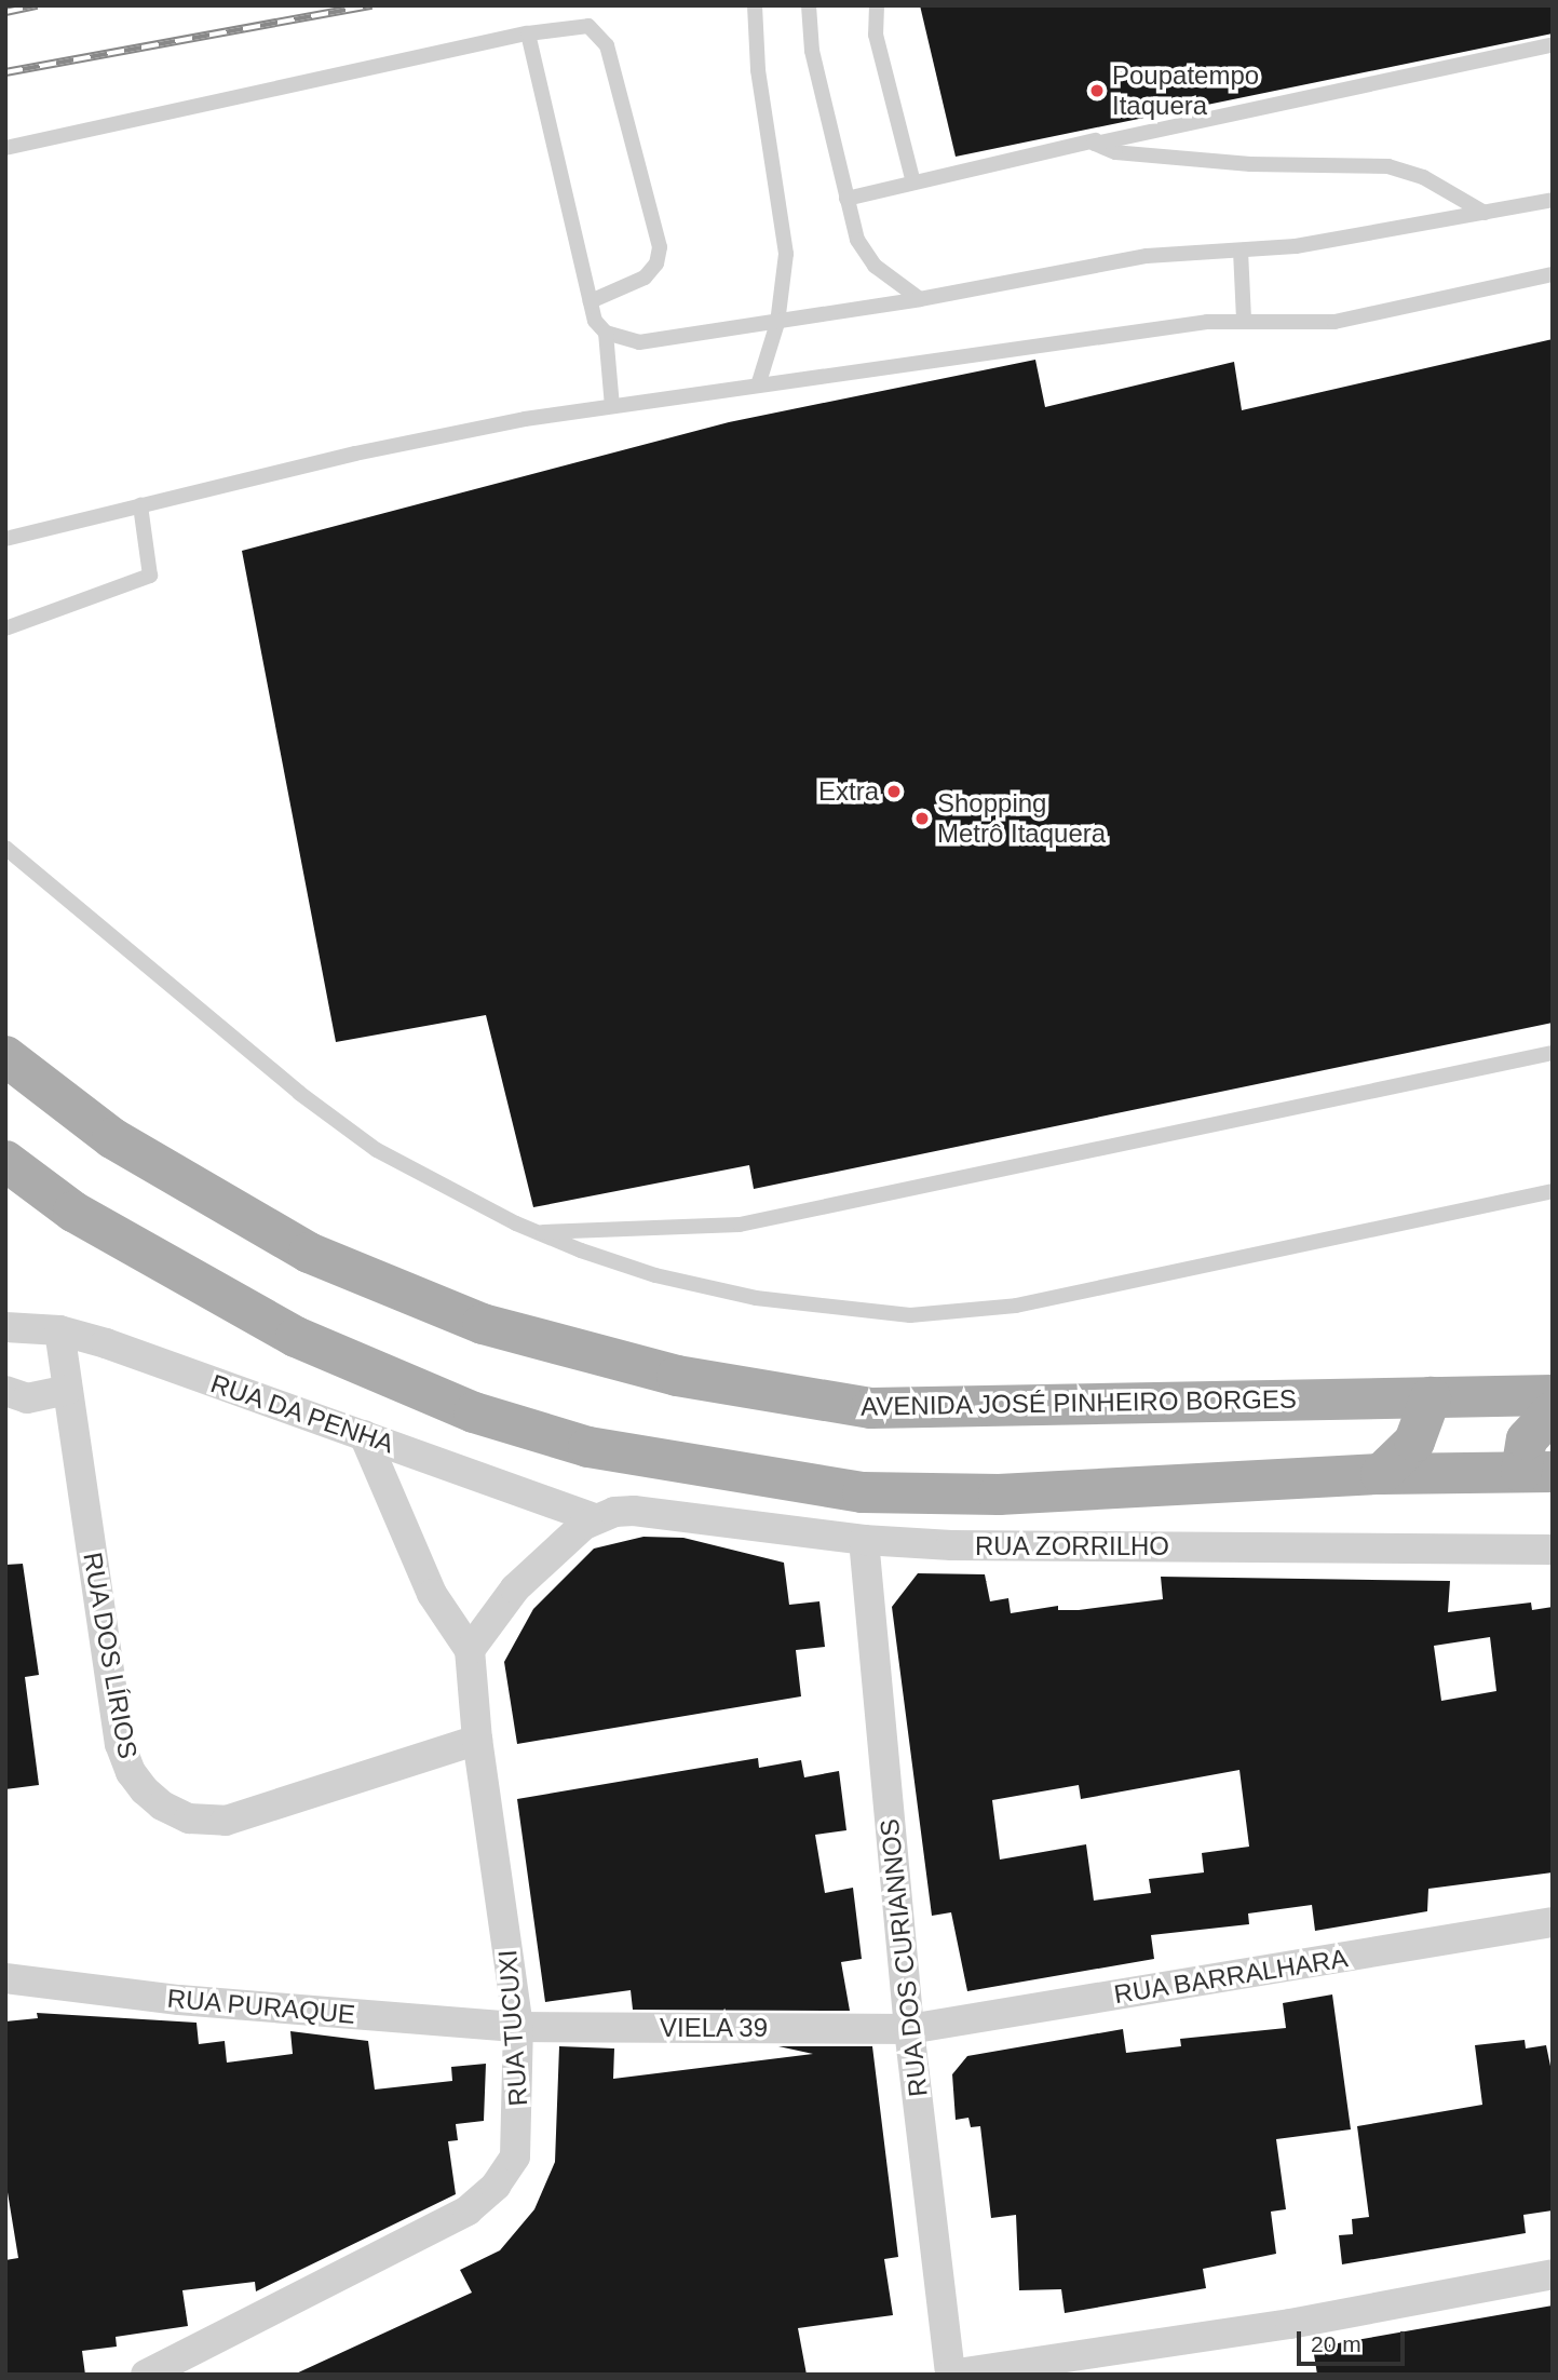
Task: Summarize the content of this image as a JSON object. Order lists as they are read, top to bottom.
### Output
{
  "streets": {
    "main road": ["AVENIDA JOSÉ PINHEIRO BORGES"],
    "street": [
      "RUA DA PENHA",
      "RUA ZORRILHO",
      "RUA DOS LÍRIOS",
      "RUA DOS CURIANNOS",
      "RUA BARRALHARA",
      "RUA PURAQUE",
      "RUA TUCUXI",
      "VIELA 39"
    ]
  },
  "crossings": [
    ["RUA DA PENHA", "RUA ZORRILHO"],
    ["RUA DA PENHA", "RUA DOS LÍRIOS"],
    ["RUA ZORRILHO", "RUA DOS CURIANNOS"],
    ["RUA DOS LÍRIOS", "RUA TUCUXI"],
    ["RUA DOS CURIANNOS", "RUA BARRALHARA"],
    ["RUA DOS CURIANNOS", "VIELA 39"],
    ["RUA BARRALHARA", "VIELA 39"],
    ["RUA PURAQUE", "RUA TUCUXI"],
    ["RUA PURAQUE", "VIELA 39"],
    ["RUA TUCUXI", "VIELA 39"]
  ],
  "places": ["Poupatempo Itaquera", "Extra", "Shopping Metrô Itaquera"],
  "scale_bar": "20 m"
}
